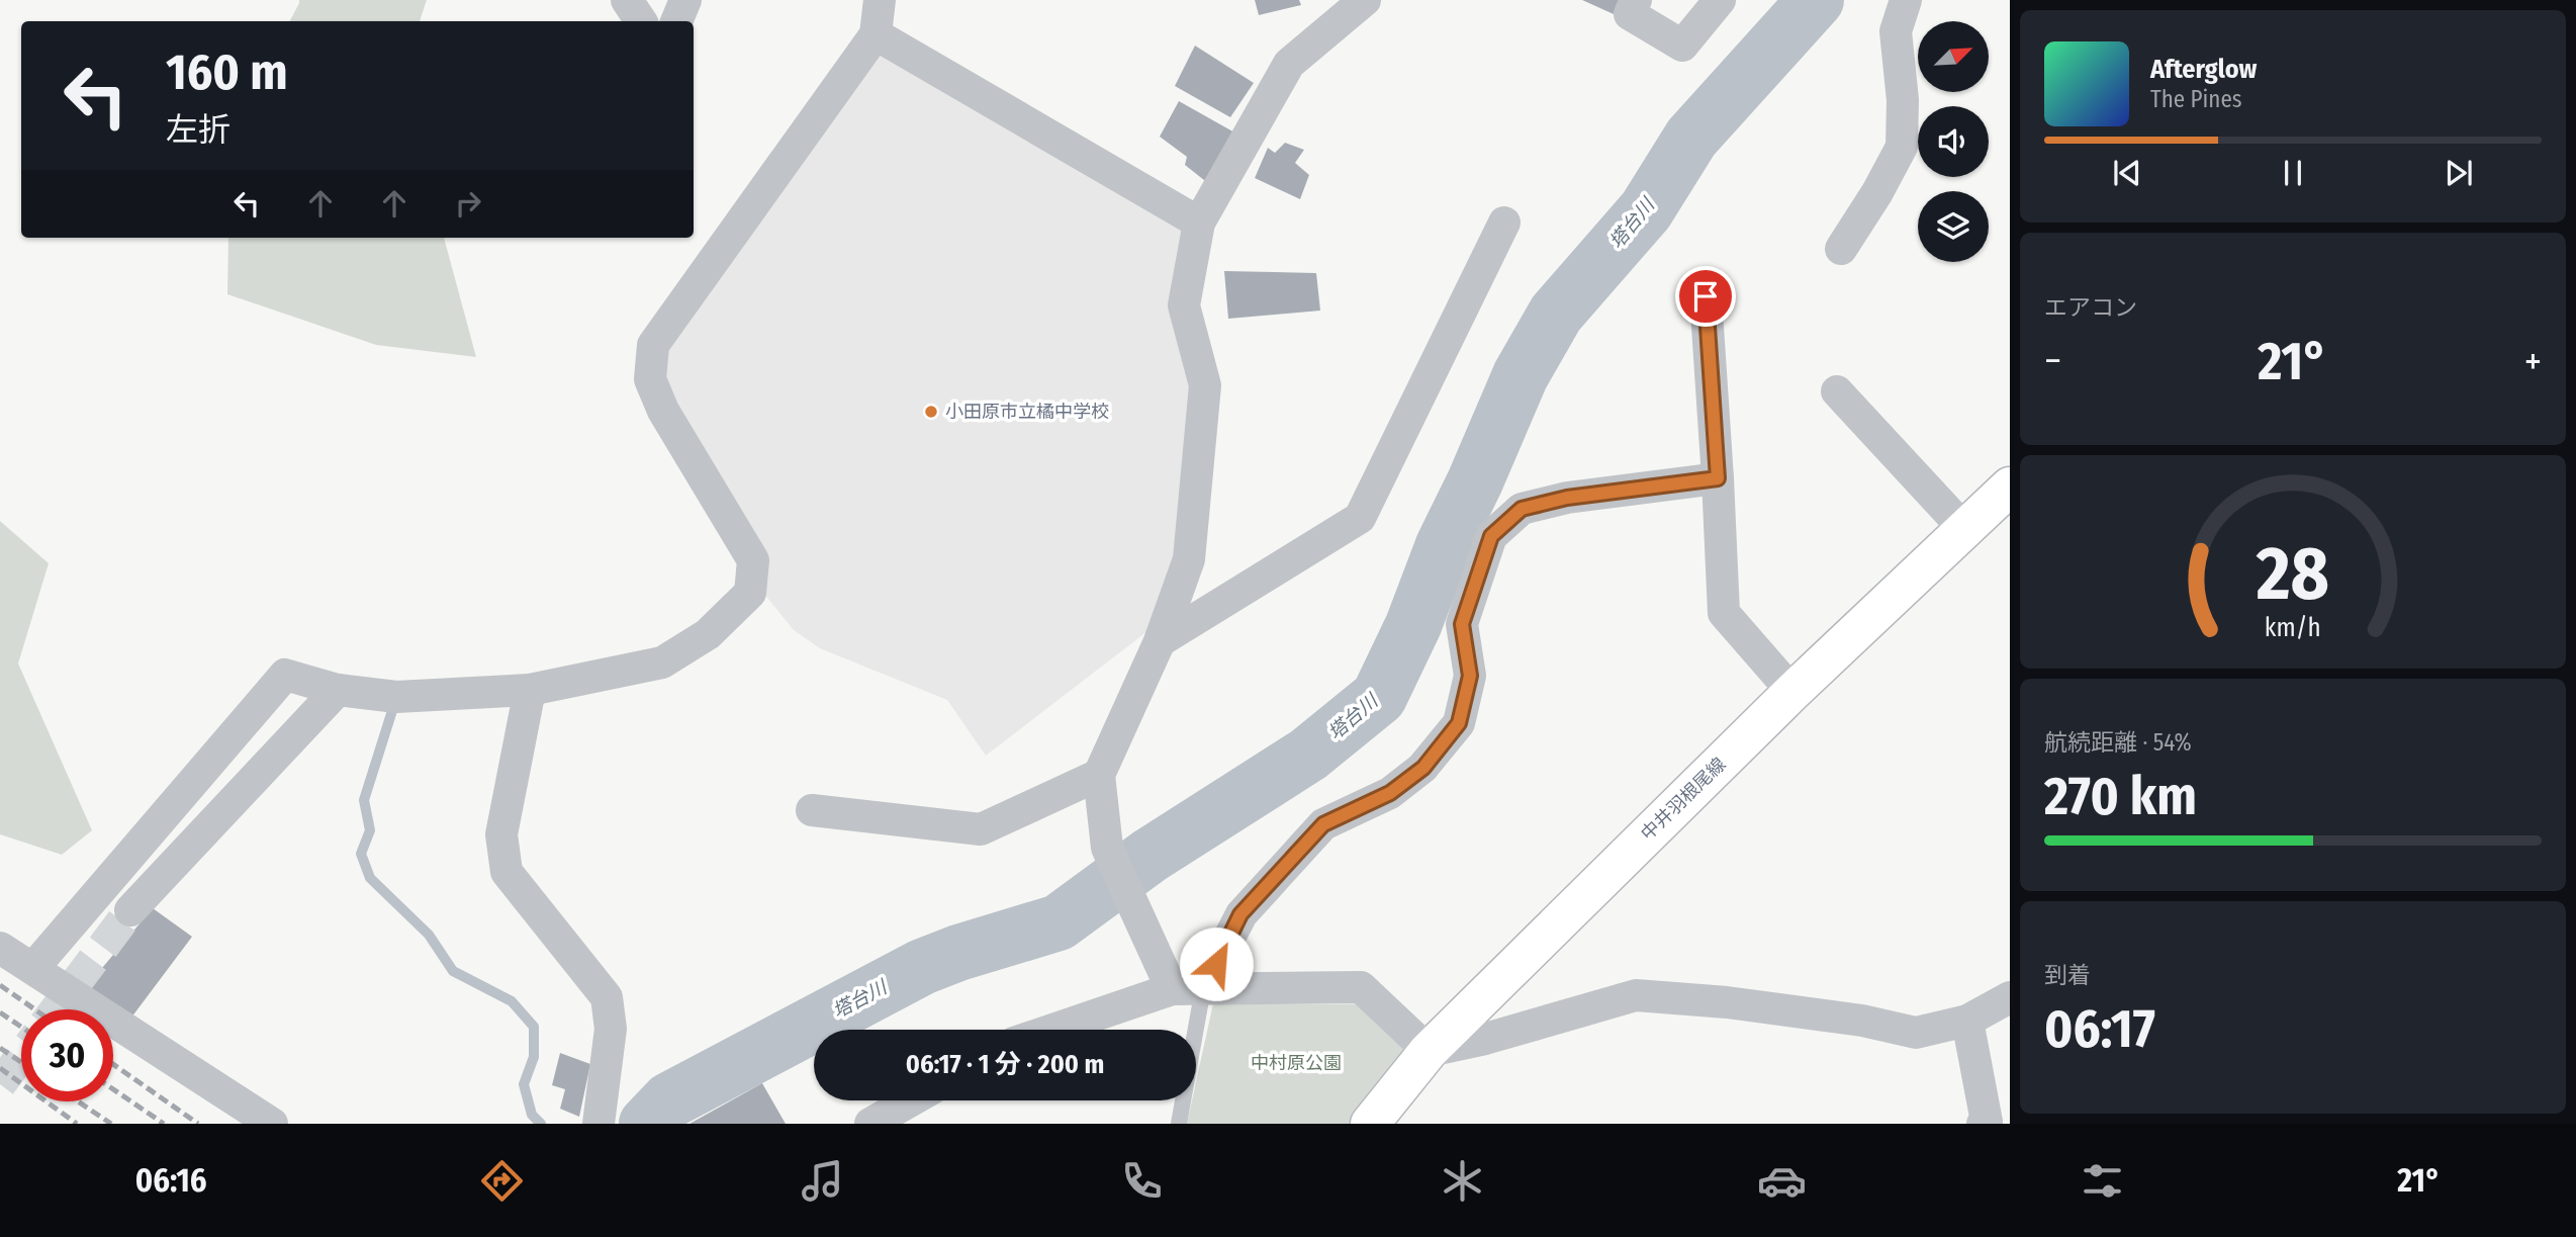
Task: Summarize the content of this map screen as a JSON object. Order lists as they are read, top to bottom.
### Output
{
  "streets": {
    "main road": ["中井羽根尾線"]
  },
  "water": ["塔台川"],
  "parks": ["中村原公園"],
  "places": ["小田原市立橘中学校"],
  "north": "top right",
  "page": {
    "turn": ["160 m", "左折"],
    "song": ["Afterglow", "The Pines"],
    "tile": [
      "エアコン",
      ["航続距離 · 54%", "270 km"],
      ["到着", "06:17"]
    ],
    "heat": ["−", "21°", "+"],
    "limit": "30",
    "trip": "06:17 · 1 分 · 200 m",
    "tabs": ["06:16", "21°"],
    "gauge": ["28", "km/h"]
  }
}
